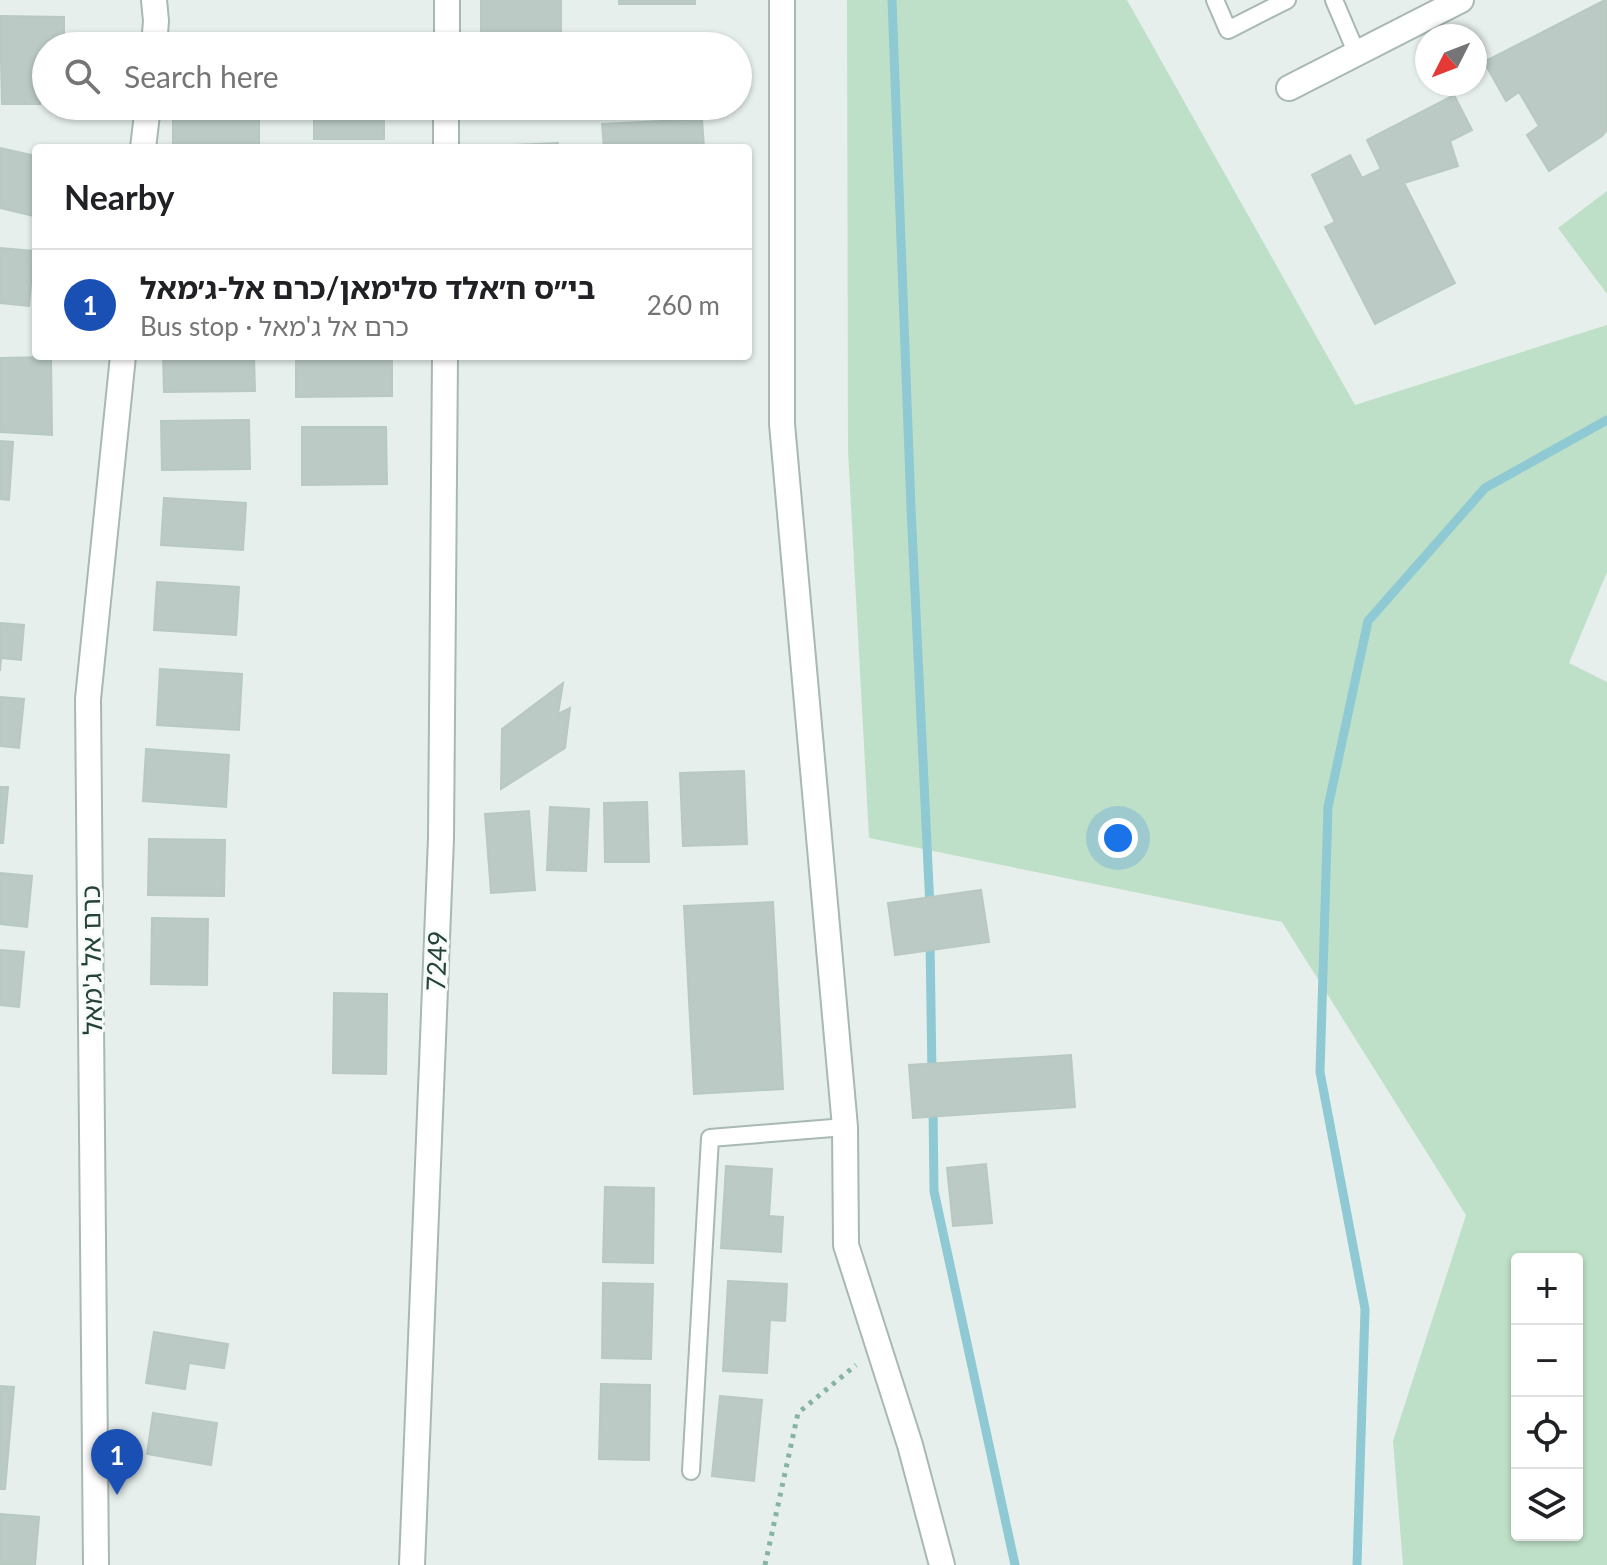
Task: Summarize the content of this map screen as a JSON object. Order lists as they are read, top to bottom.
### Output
{
  "streets": {
    "street": ["כרם אל ג'מאל", "7249"]
  },
  "north": "bottom left",
  "page": {
    "search": "Search here",
    "heading": "Nearby",
    "list": [
      {
        "mark": "1",
        "name": "בי״ס ח׳אלד סלימאן/כרם אל-ג׳מאל",
        "note": "Bus stop · כרם אל ג'מאל",
        "value": "260 m"
      }
    ],
    "map_buttons": ["+", "−"],
    "pins": "1"
  }
}
